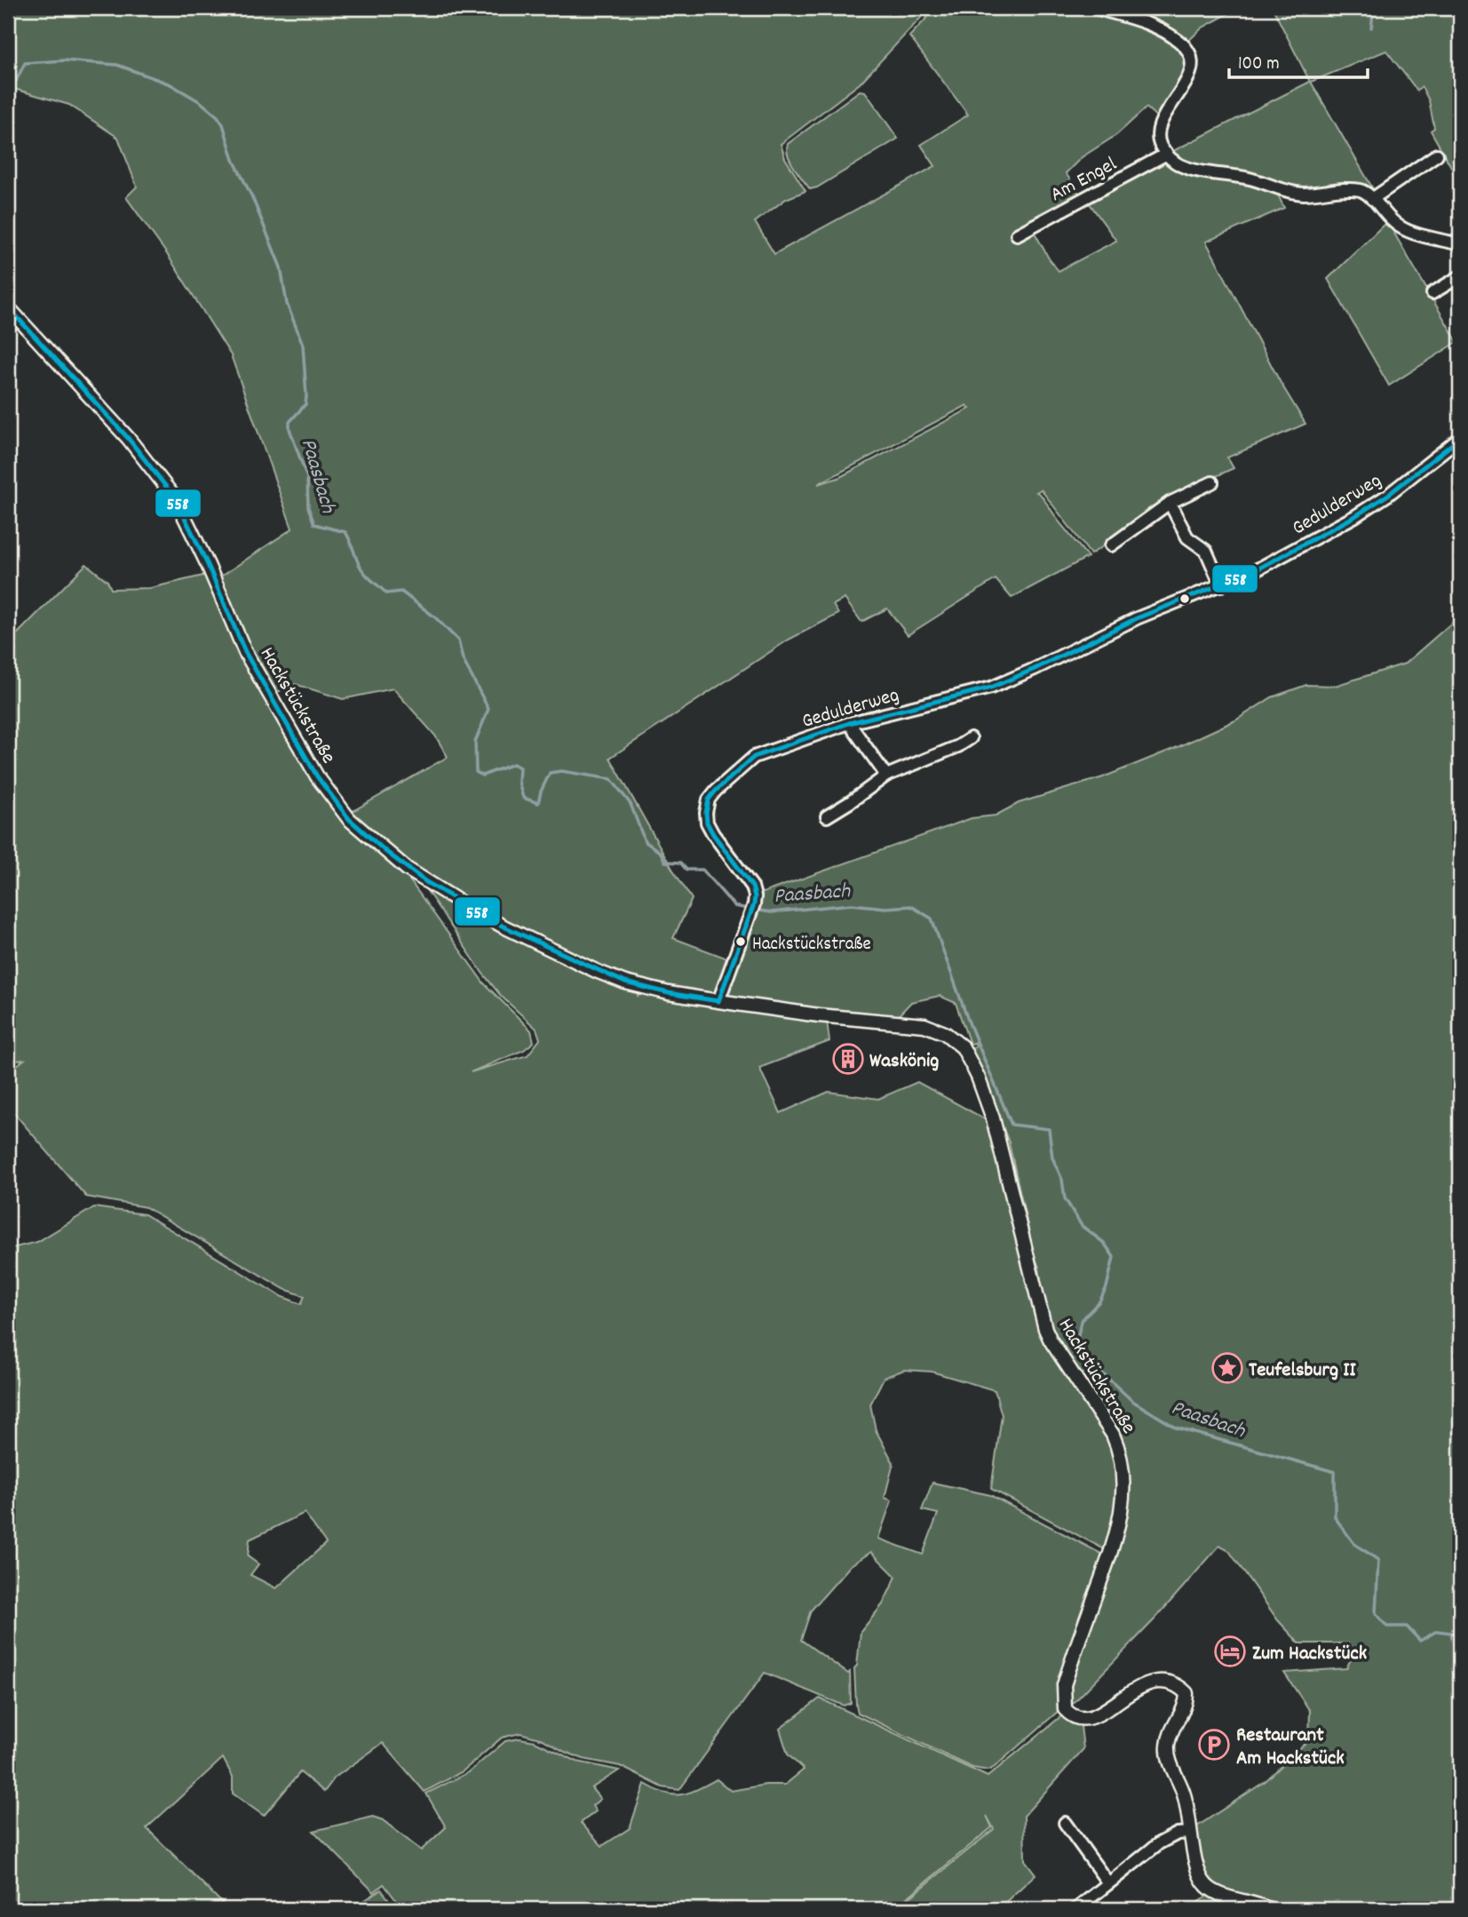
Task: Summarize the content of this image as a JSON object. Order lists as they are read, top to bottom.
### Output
{
  "streets": {
    "street": ["Am Engel", "Gedulderweg", "Hackstückstraße"]
  },
  "crossings": [
    ["Gedulderweg", "Hackstückstraße"]
  ],
  "water": ["Paasbach"],
  "places": {
    "other": ["Hackstückstraße"],
    "building": ["Waskönig"],
    "place": ["Teufelsburg II"],
    "hotel": ["Zum Hackstück"],
    "parking": ["Restaurant Am Hackstück"]
  },
  "lines": ["transit line 558"],
  "scale_bar": "100 m"
}
